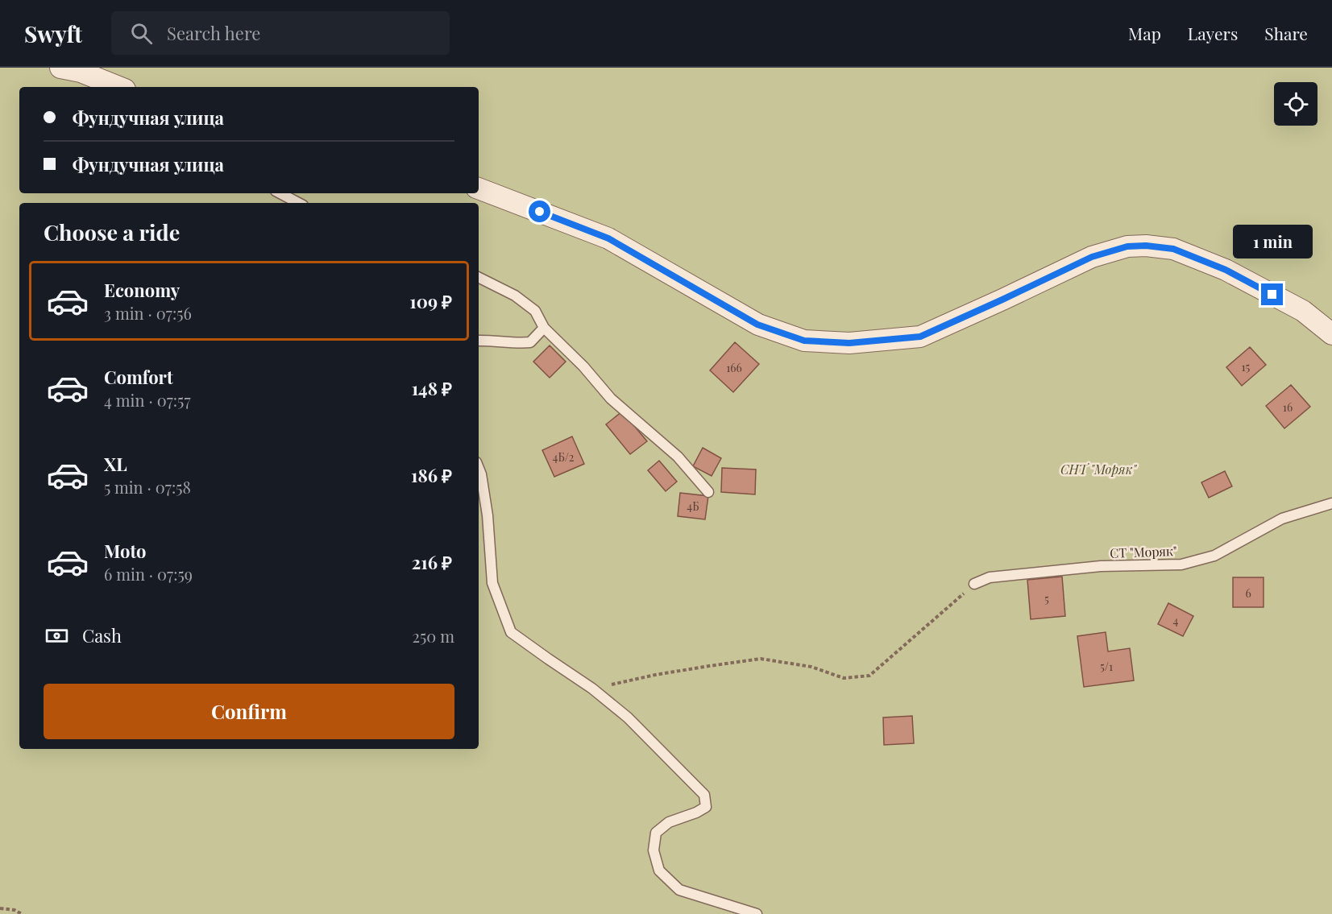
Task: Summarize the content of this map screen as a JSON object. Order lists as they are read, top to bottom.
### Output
{
  "streets": {
    "lane": ["СТ \"Моряк\""]
  },
  "parks": ["СНТ \"Моряк\""],
  "house_numbers": [
    "15",
    "166",
    "16",
    "4Б/2",
    "4Б",
    "6",
    "5",
    "4",
    "5/1"
  ],
  "page": {
    "header": "Swyft",
    "search": "Search here",
    "nav": ["Map", "Layers", "Share"],
    "banner": ["Фундучная улица", "Фундучная улица"],
    "heading": "Choose a ride",
    "bubble": "1 min",
    "list": [
      {
        "name": "Economy",
        "note": "3 min · 07:56",
        "value": "109 ₽"
      },
      {
        "name": "Comfort",
        "note": "4 min · 07:57",
        "value": "148 ₽"
      },
      {
        "name": "XL",
        "note": "5 min · 07:58",
        "value": "186 ₽"
      },
      {
        "name": "Moto",
        "note": "6 min · 07:59",
        "value": "216 ₽"
      }
    ],
    "pay": ["Cash", "250 m"],
    "buttons": "Confirm"
  }
}
